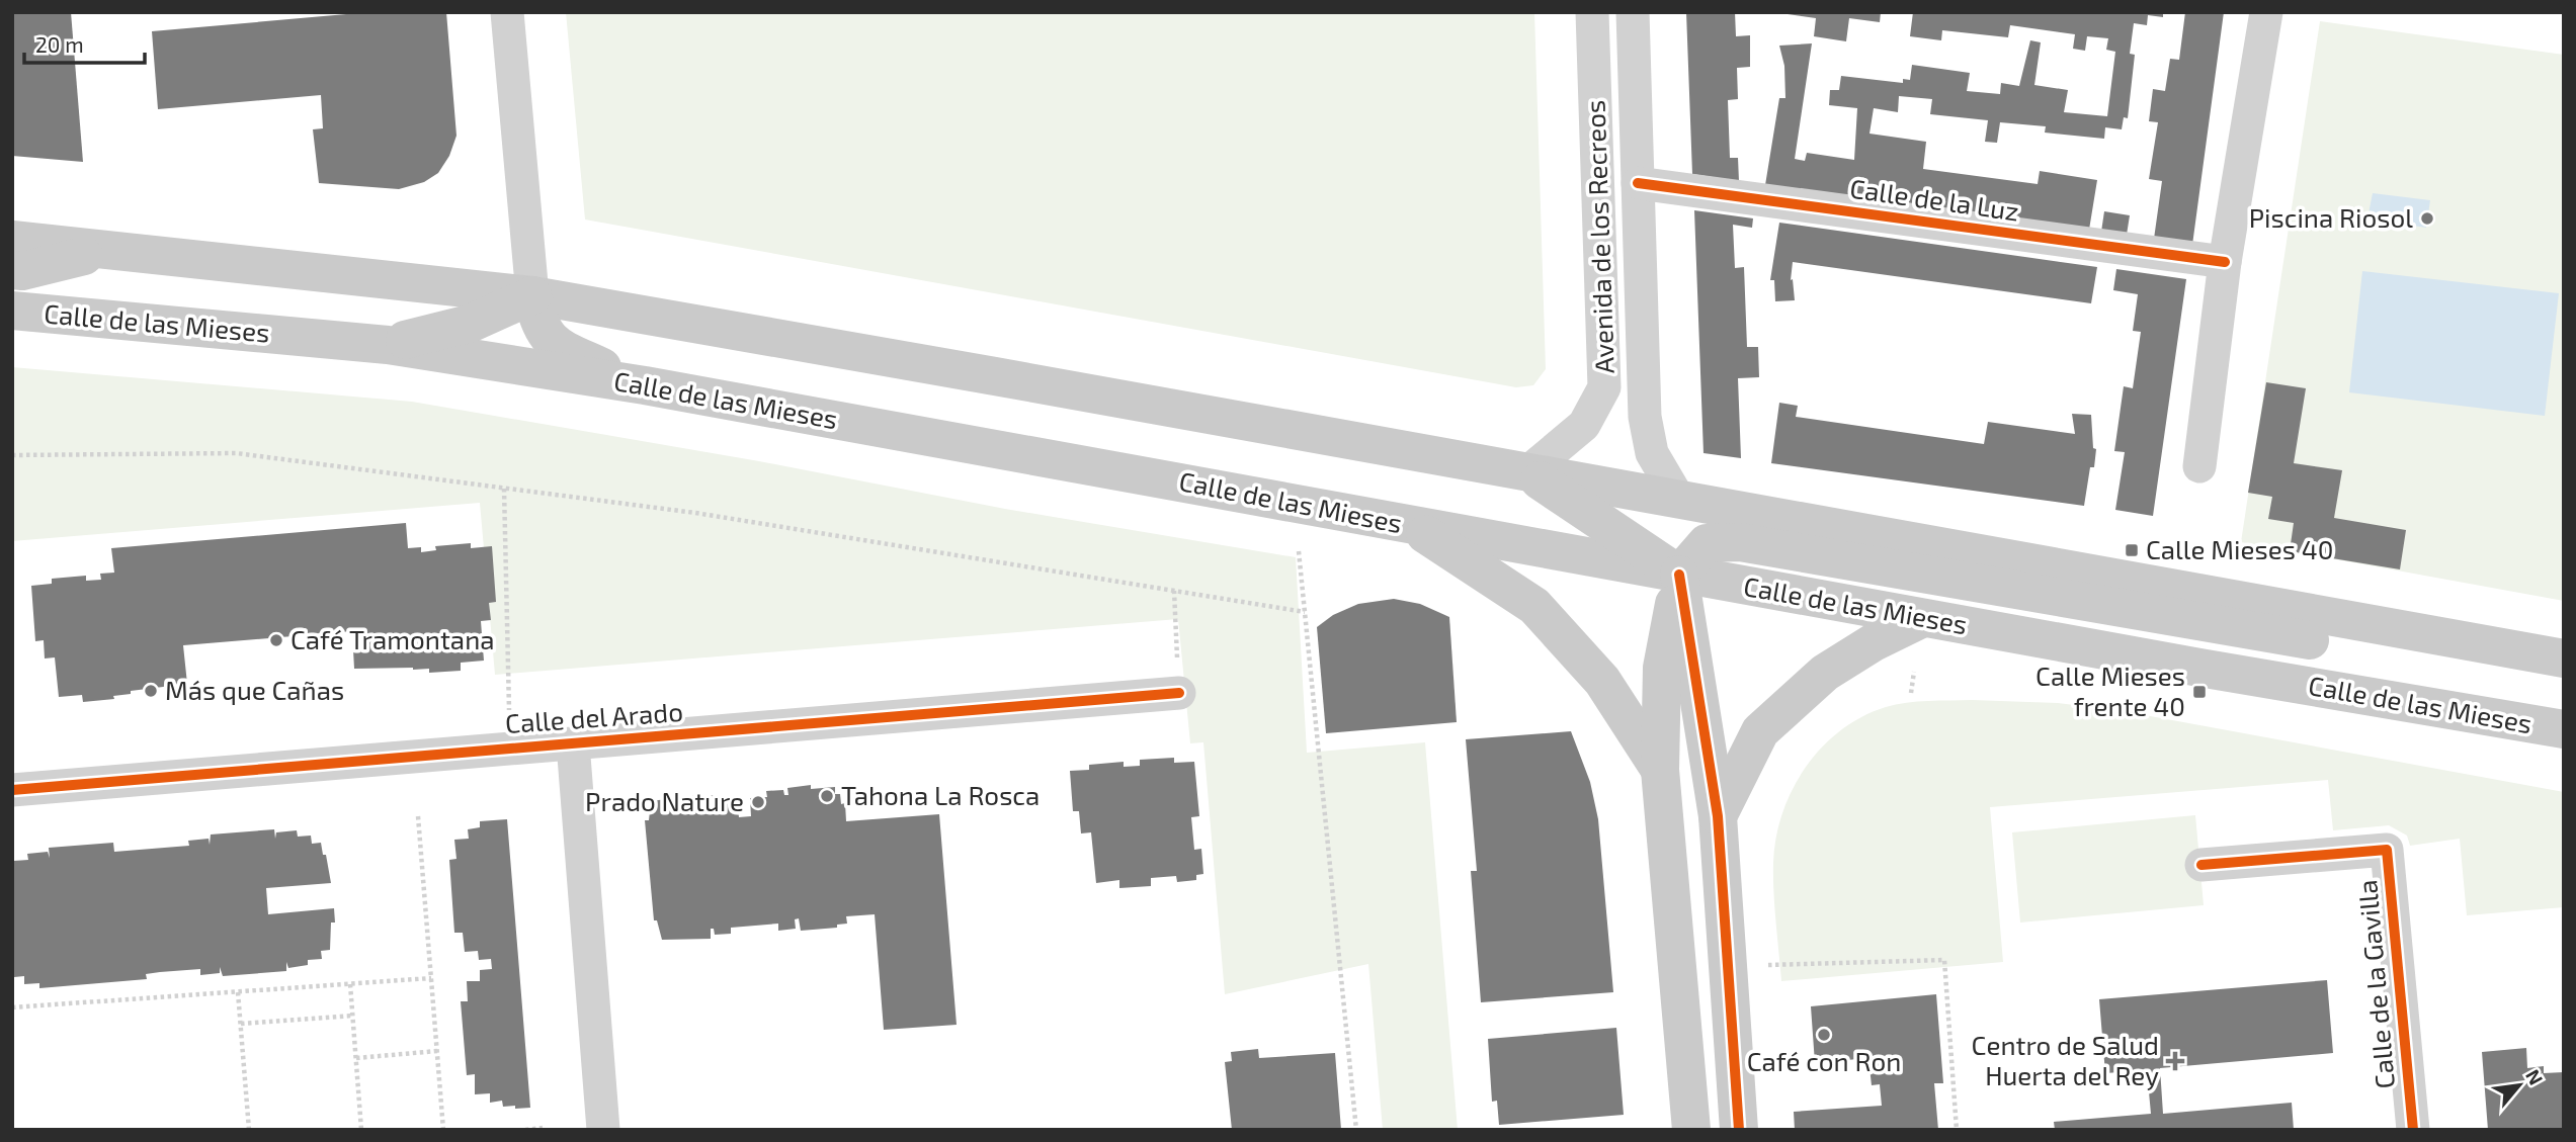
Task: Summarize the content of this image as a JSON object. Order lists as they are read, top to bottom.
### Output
{
  "streets": {
    "main road": ["Calle de las Mieses"],
    "street": [
      "Calle de la Luz",
      "Avenida de los Recreos",
      "Calle del Arado",
      "Calle de la Gavilla"
    ]
  },
  "crossings": [
    ["Calle de la Luz", "Avenida de los Recreos"]
  ],
  "places": {
    "other": [
      "Piscina Riosol",
      "Café Tramontana",
      "Más que Cañas",
      "Tahona La Rosca",
      "Prado Nature",
      "Café con Ron"
    ],
    "transit": ["Calle Mieses 40", "Calle Mieses frente 40"],
    "health": ["Centro de Salud Huerta del Rey"]
  },
  "scale_bar": "20 m",
  "north": "top right"
}
